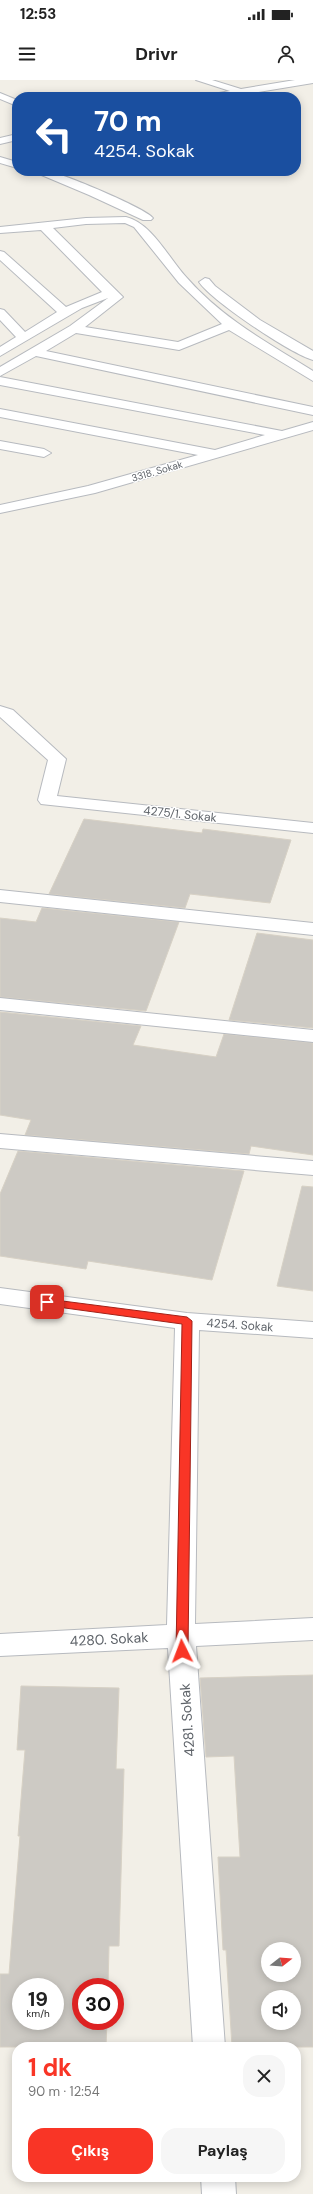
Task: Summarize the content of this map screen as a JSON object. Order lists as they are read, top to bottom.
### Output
{
  "streets": {
    "street": [
      "3318. Sokak",
      "4275/1. Sokak",
      "4254. Sokak",
      "4280. Sokak",
      "4281. Sokak"
    ]
  },
  "crossings": [
    ["4254. Sokak", "4281. Sokak"],
    ["4280. Sokak", "4281. Sokak"]
  ],
  "north": "right",
  "page": {
    "status": "12:53",
    "header": "Drivr",
    "turn": ["70 m", "4254. Sokak"],
    "speed": "19 km/h",
    "limit": "30",
    "heading": ["1 dk", "90 m · 12:54"],
    "buttons": ["Çıkış", "Paylaş"]
  }
}
